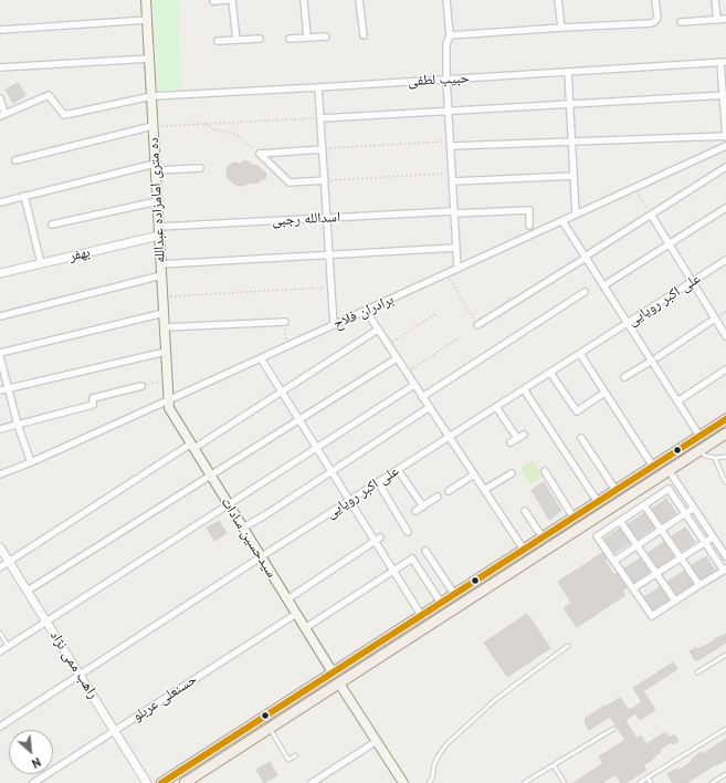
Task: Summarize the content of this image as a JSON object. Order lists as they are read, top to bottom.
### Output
{
  "streets": {
    "main road": ["ده متری امامزاده عبدالله", "سیدحسین سادات"],
    "street": [
      "حبیب لطفی",
      "اسدالله رجبی",
      "بهفر",
      "علی اکبر رویایی",
      "برادران فلاح",
      "راهب ممی نژاد",
      "حسنعلی عربلو"
    ]
  },
  "crossings": [
    ["حبیب لطفی", "ده متری امامزاده عبدالله"],
    ["ده متری امامزاده عبدالله", "اسدالله رجبی"],
    ["ده متری امامزاده عبدالله", "بهفر"],
    ["ده متری امامزاده عبدالله", "برادران فلاح"],
    ["ده متری امامزاده عبدالله", "سیدحسین سادات"],
    ["اسدالله رجبی", "بهفر"],
    ["علی اکبر رویایی", "سیدحسین سادات"],
    ["علی اکبر رویایی", "راهب ممی نژاد"],
    ["برادران فلاح", "سیدحسین سادات"],
    ["سیدحسین سادات", "حسنعلی عربلو"],
    ["راهب ممی نژاد", "حسنعلی عربلو"]
  ],
  "north": "bottom right"
}
